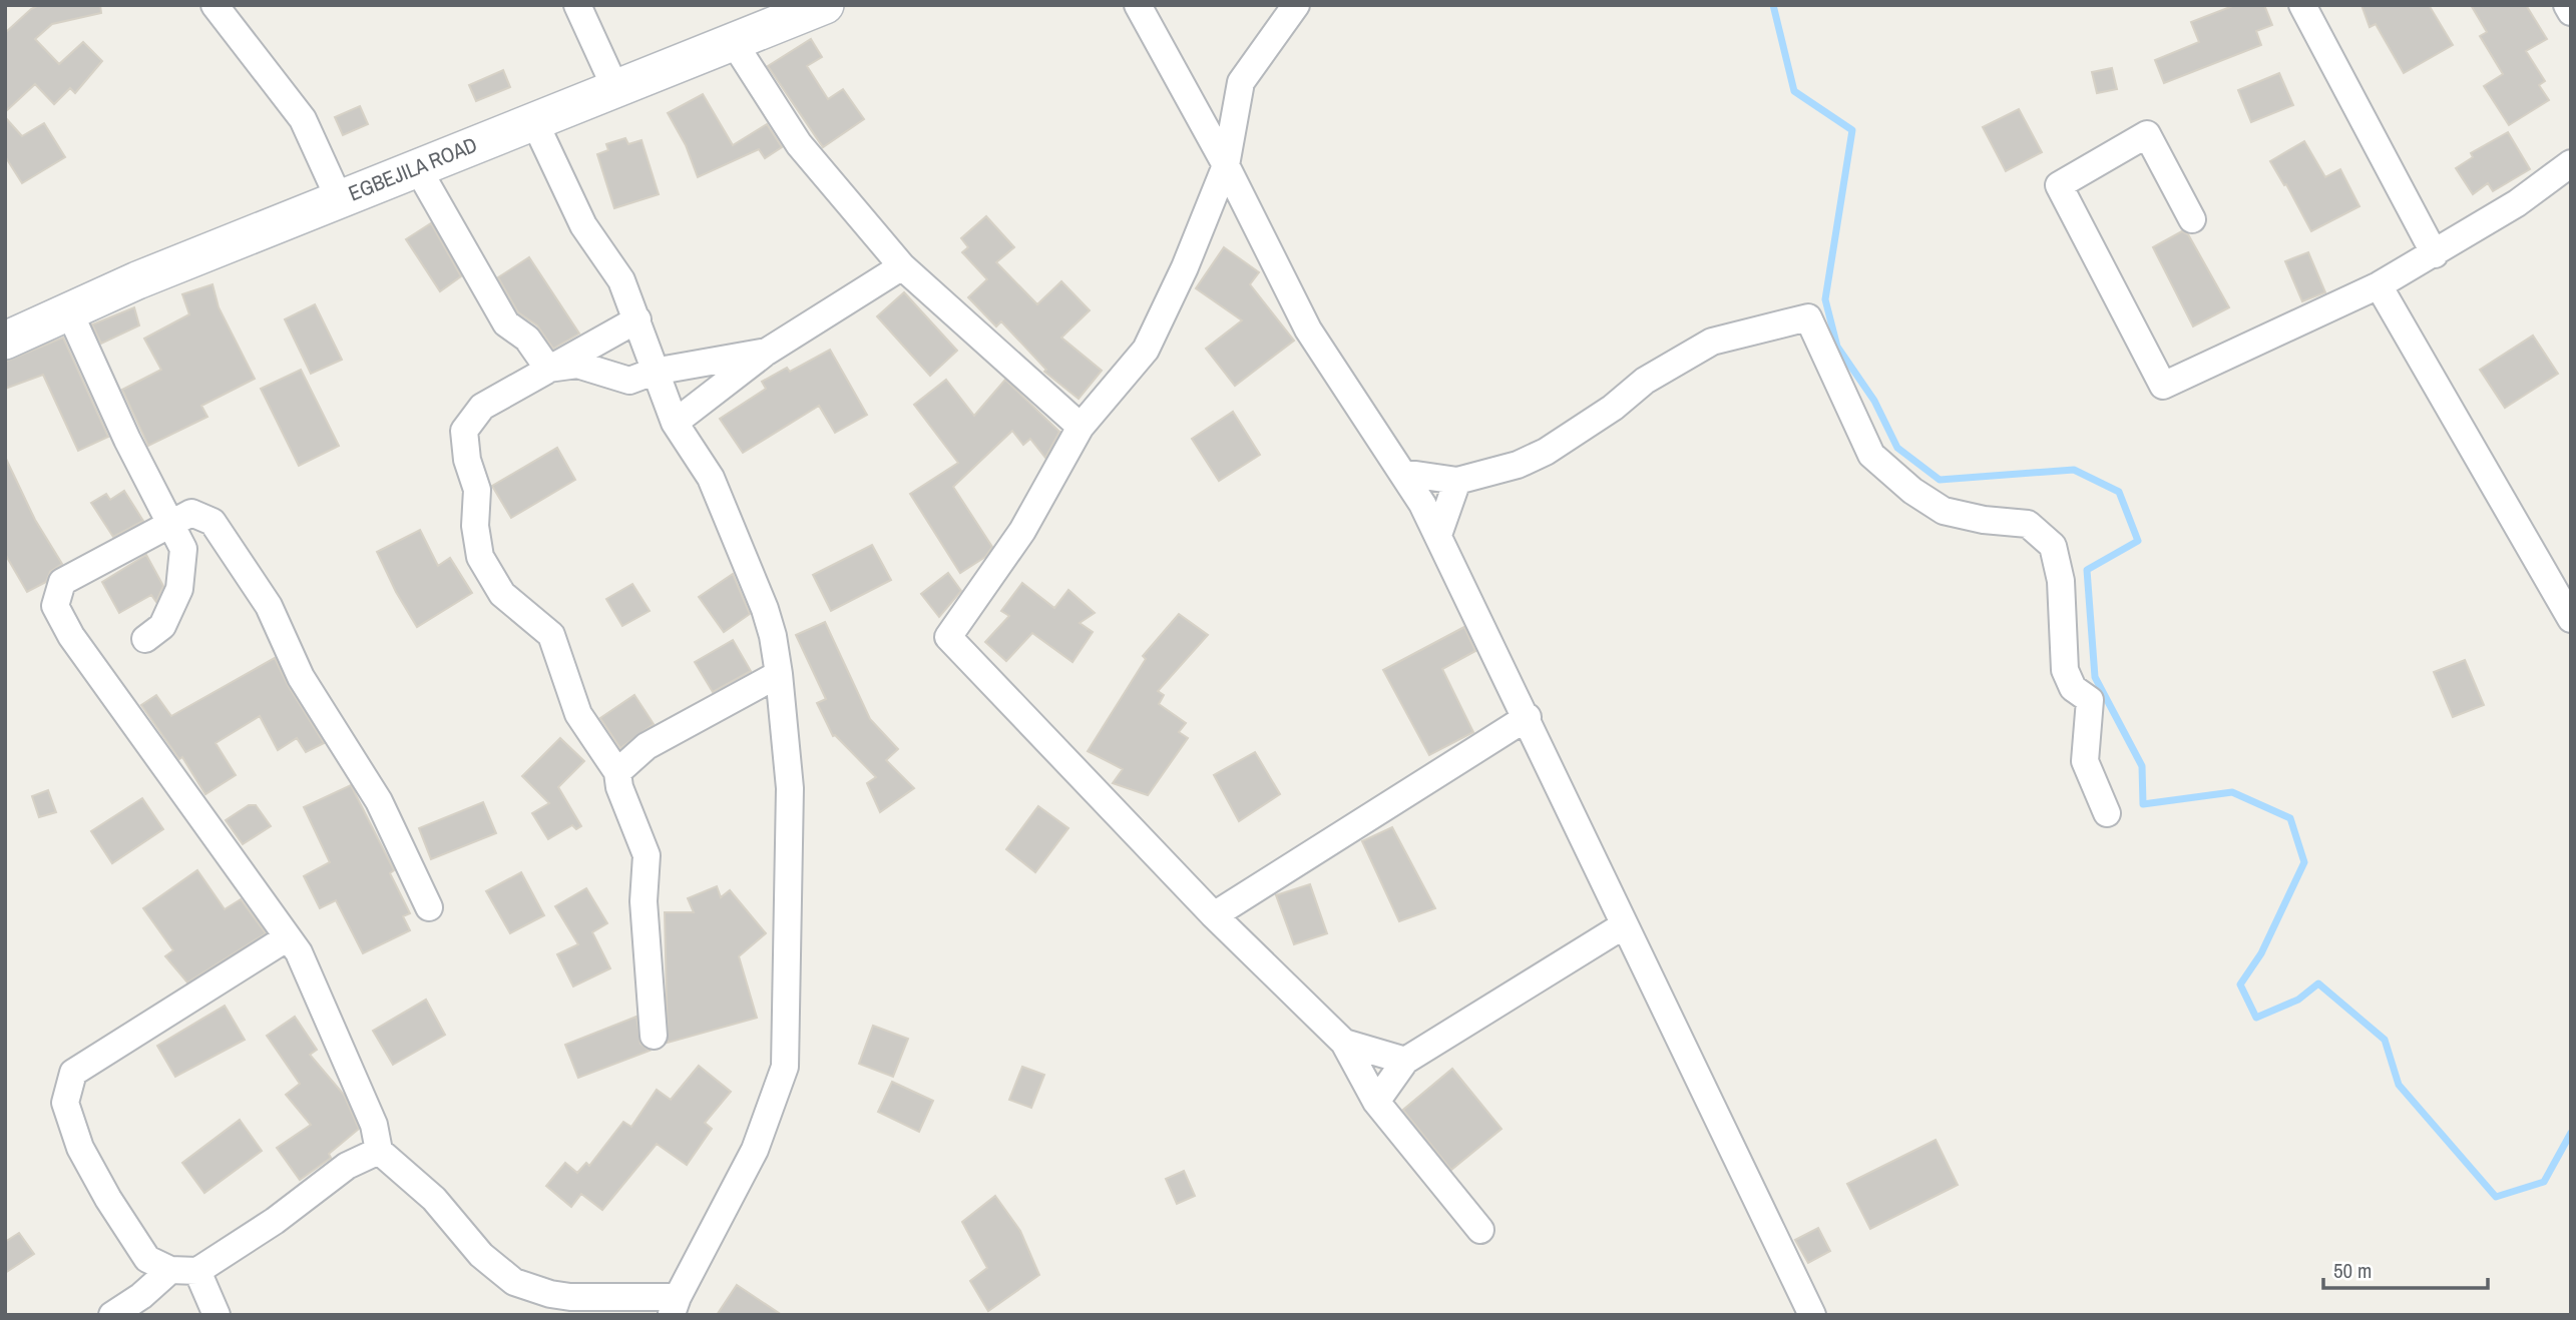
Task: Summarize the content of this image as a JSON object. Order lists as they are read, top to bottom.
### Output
{
  "streets": {
    "street": ["EGBEJILA ROAD"]
  },
  "scale_bar": "50 m"
}
